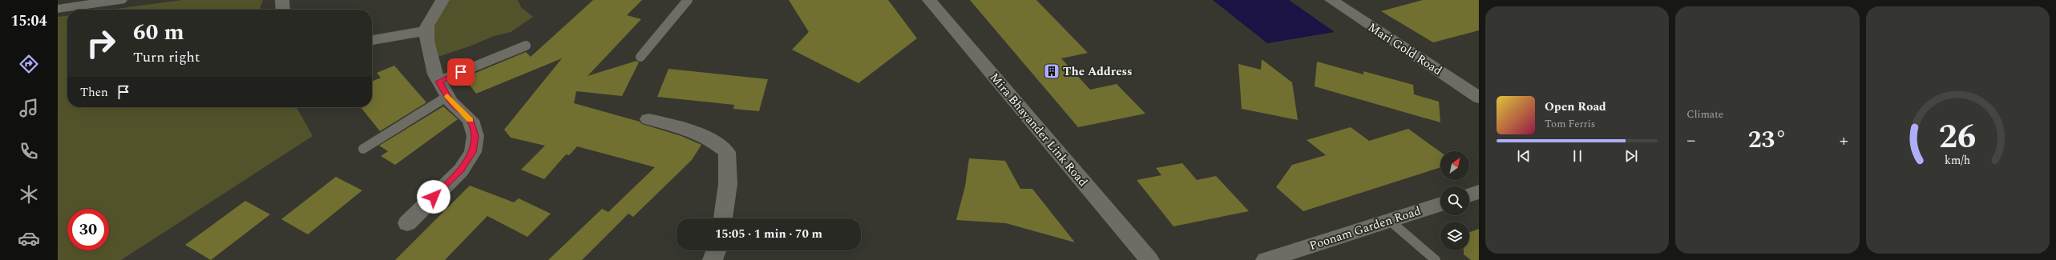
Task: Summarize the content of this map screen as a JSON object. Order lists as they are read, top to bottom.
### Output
{
  "streets": {
    "street": ["Mari Gold Road", "Mira Bhayander Link Road", "Poonam Garden Road"]
  },
  "places": {
    "building": ["The Address"]
  },
  "north": "top right",
  "page": {
    "tabs": "15:04",
    "tile": "Climate",
    "turn": ["60 m", "Turn right"],
    "then": "Then",
    "song": ["Open Road", "Tom Ferris"],
    "heat": ["−", "23°", "+"],
    "limit": "30",
    "trip": "15:05 · 1 min · 70 m",
    "gauge": ["26", "km/h"]
  }
}
